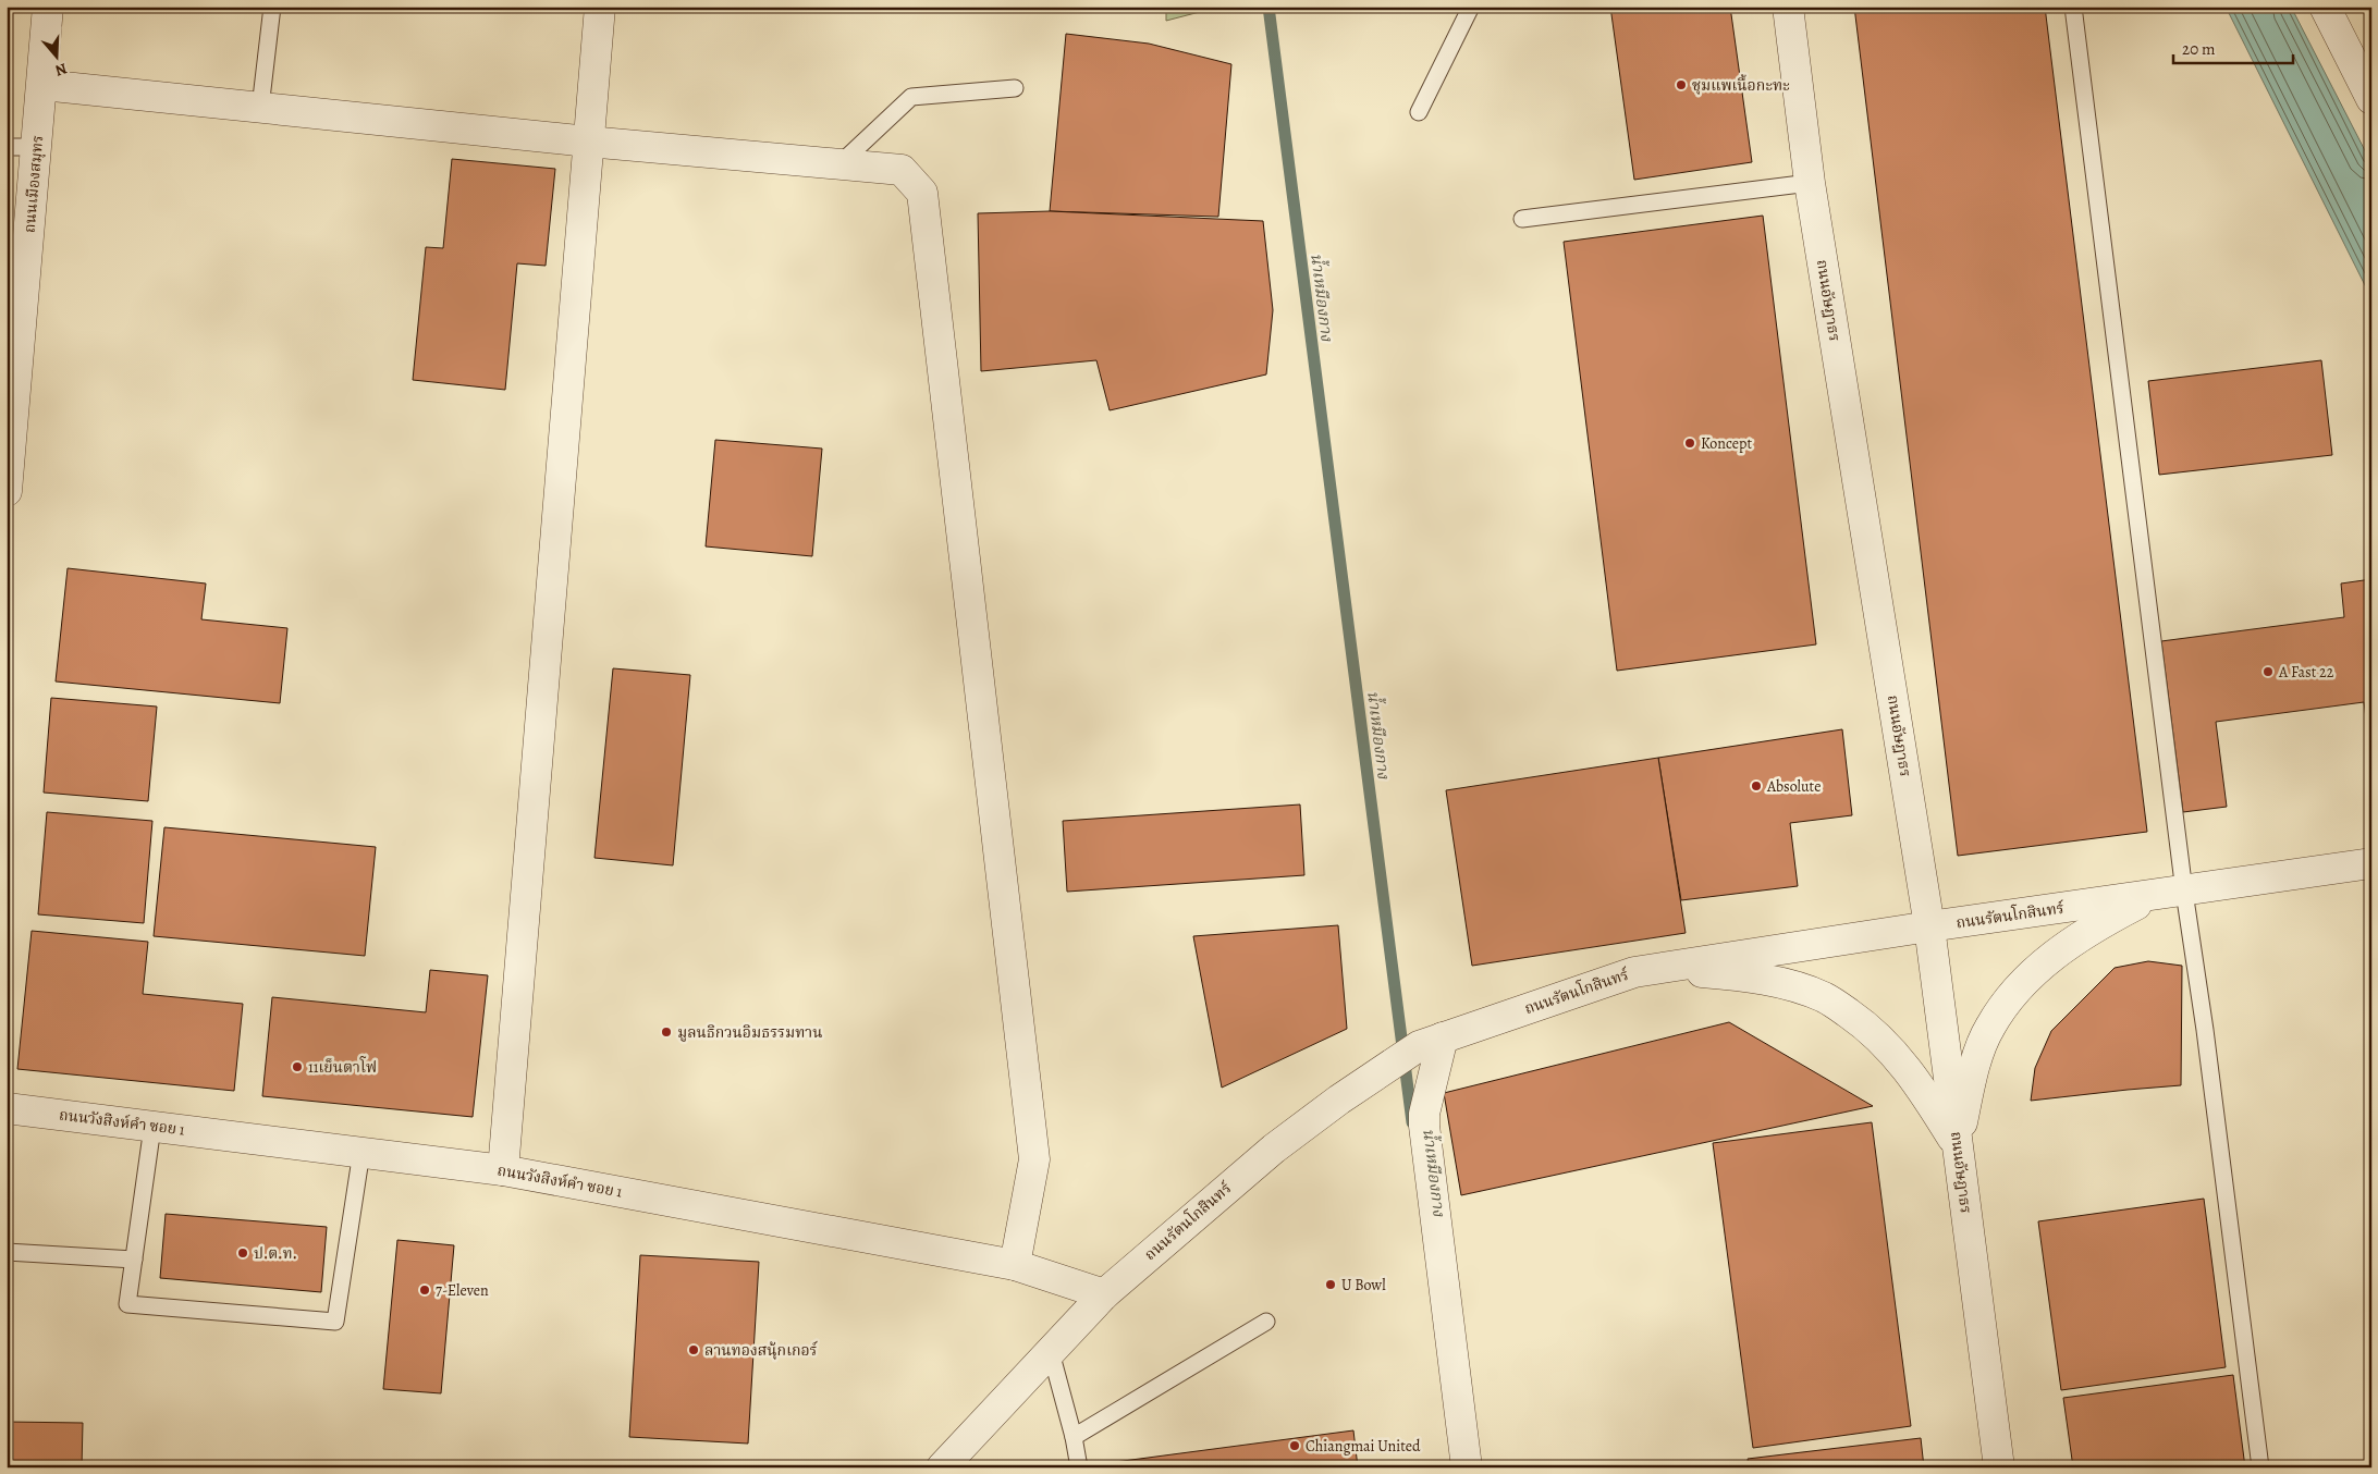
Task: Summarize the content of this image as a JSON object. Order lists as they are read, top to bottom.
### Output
{
  "streets": {
    "street": [
      "ถนนเมืองสมุทร",
      "ถนนอัษฎาธร",
      "ถนนรัตนโกสินทร์",
      "ถนนวังสิงห์คำ ซอย 1"
    ]
  },
  "crossings": [
    ["ถนนอัษฎาธร", "ถนนรัตนโกสินทร์"],
    ["ถนนรัตนโกสินทร์", "ถนนวังสิงห์คำ ซอย 1"]
  ],
  "water": ["น้ำเหมืองกาง"],
  "places": [
    "ชุมแพเนื้อกะทะ",
    "Koncept",
    "A Fast 22",
    "Absolute",
    "มูลนธิกวนอิมธรรมทาน",
    "11เย็นตาโฟ",
    "ป.ต.ท.",
    "U Bowl",
    "7-Eleven",
    "ลานทองสนุ้กเกอร์",
    "Chiangmai United"
  ],
  "scale_bar": "20 m",
  "north": "bottom"
}
